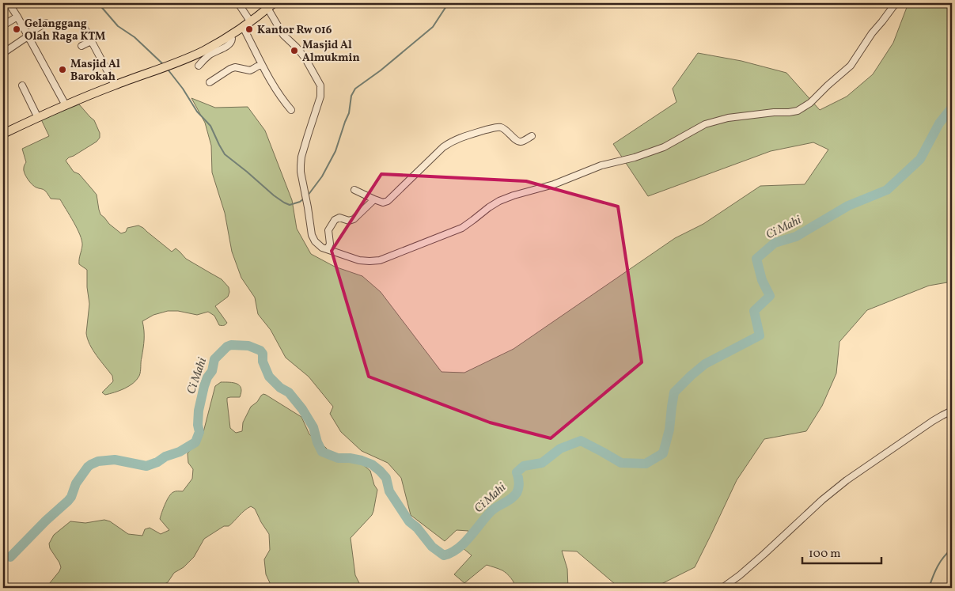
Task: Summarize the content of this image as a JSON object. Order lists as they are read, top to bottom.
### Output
{
  "water": ["Ci Mahi"],
  "places": [
    "Gelanggang Olah Raga KTM",
    "Kantor Rw 016",
    "Masjid Al Almukmin",
    "Masjid Al Barokah"
  ],
  "scale_bar": "100 m"
}
